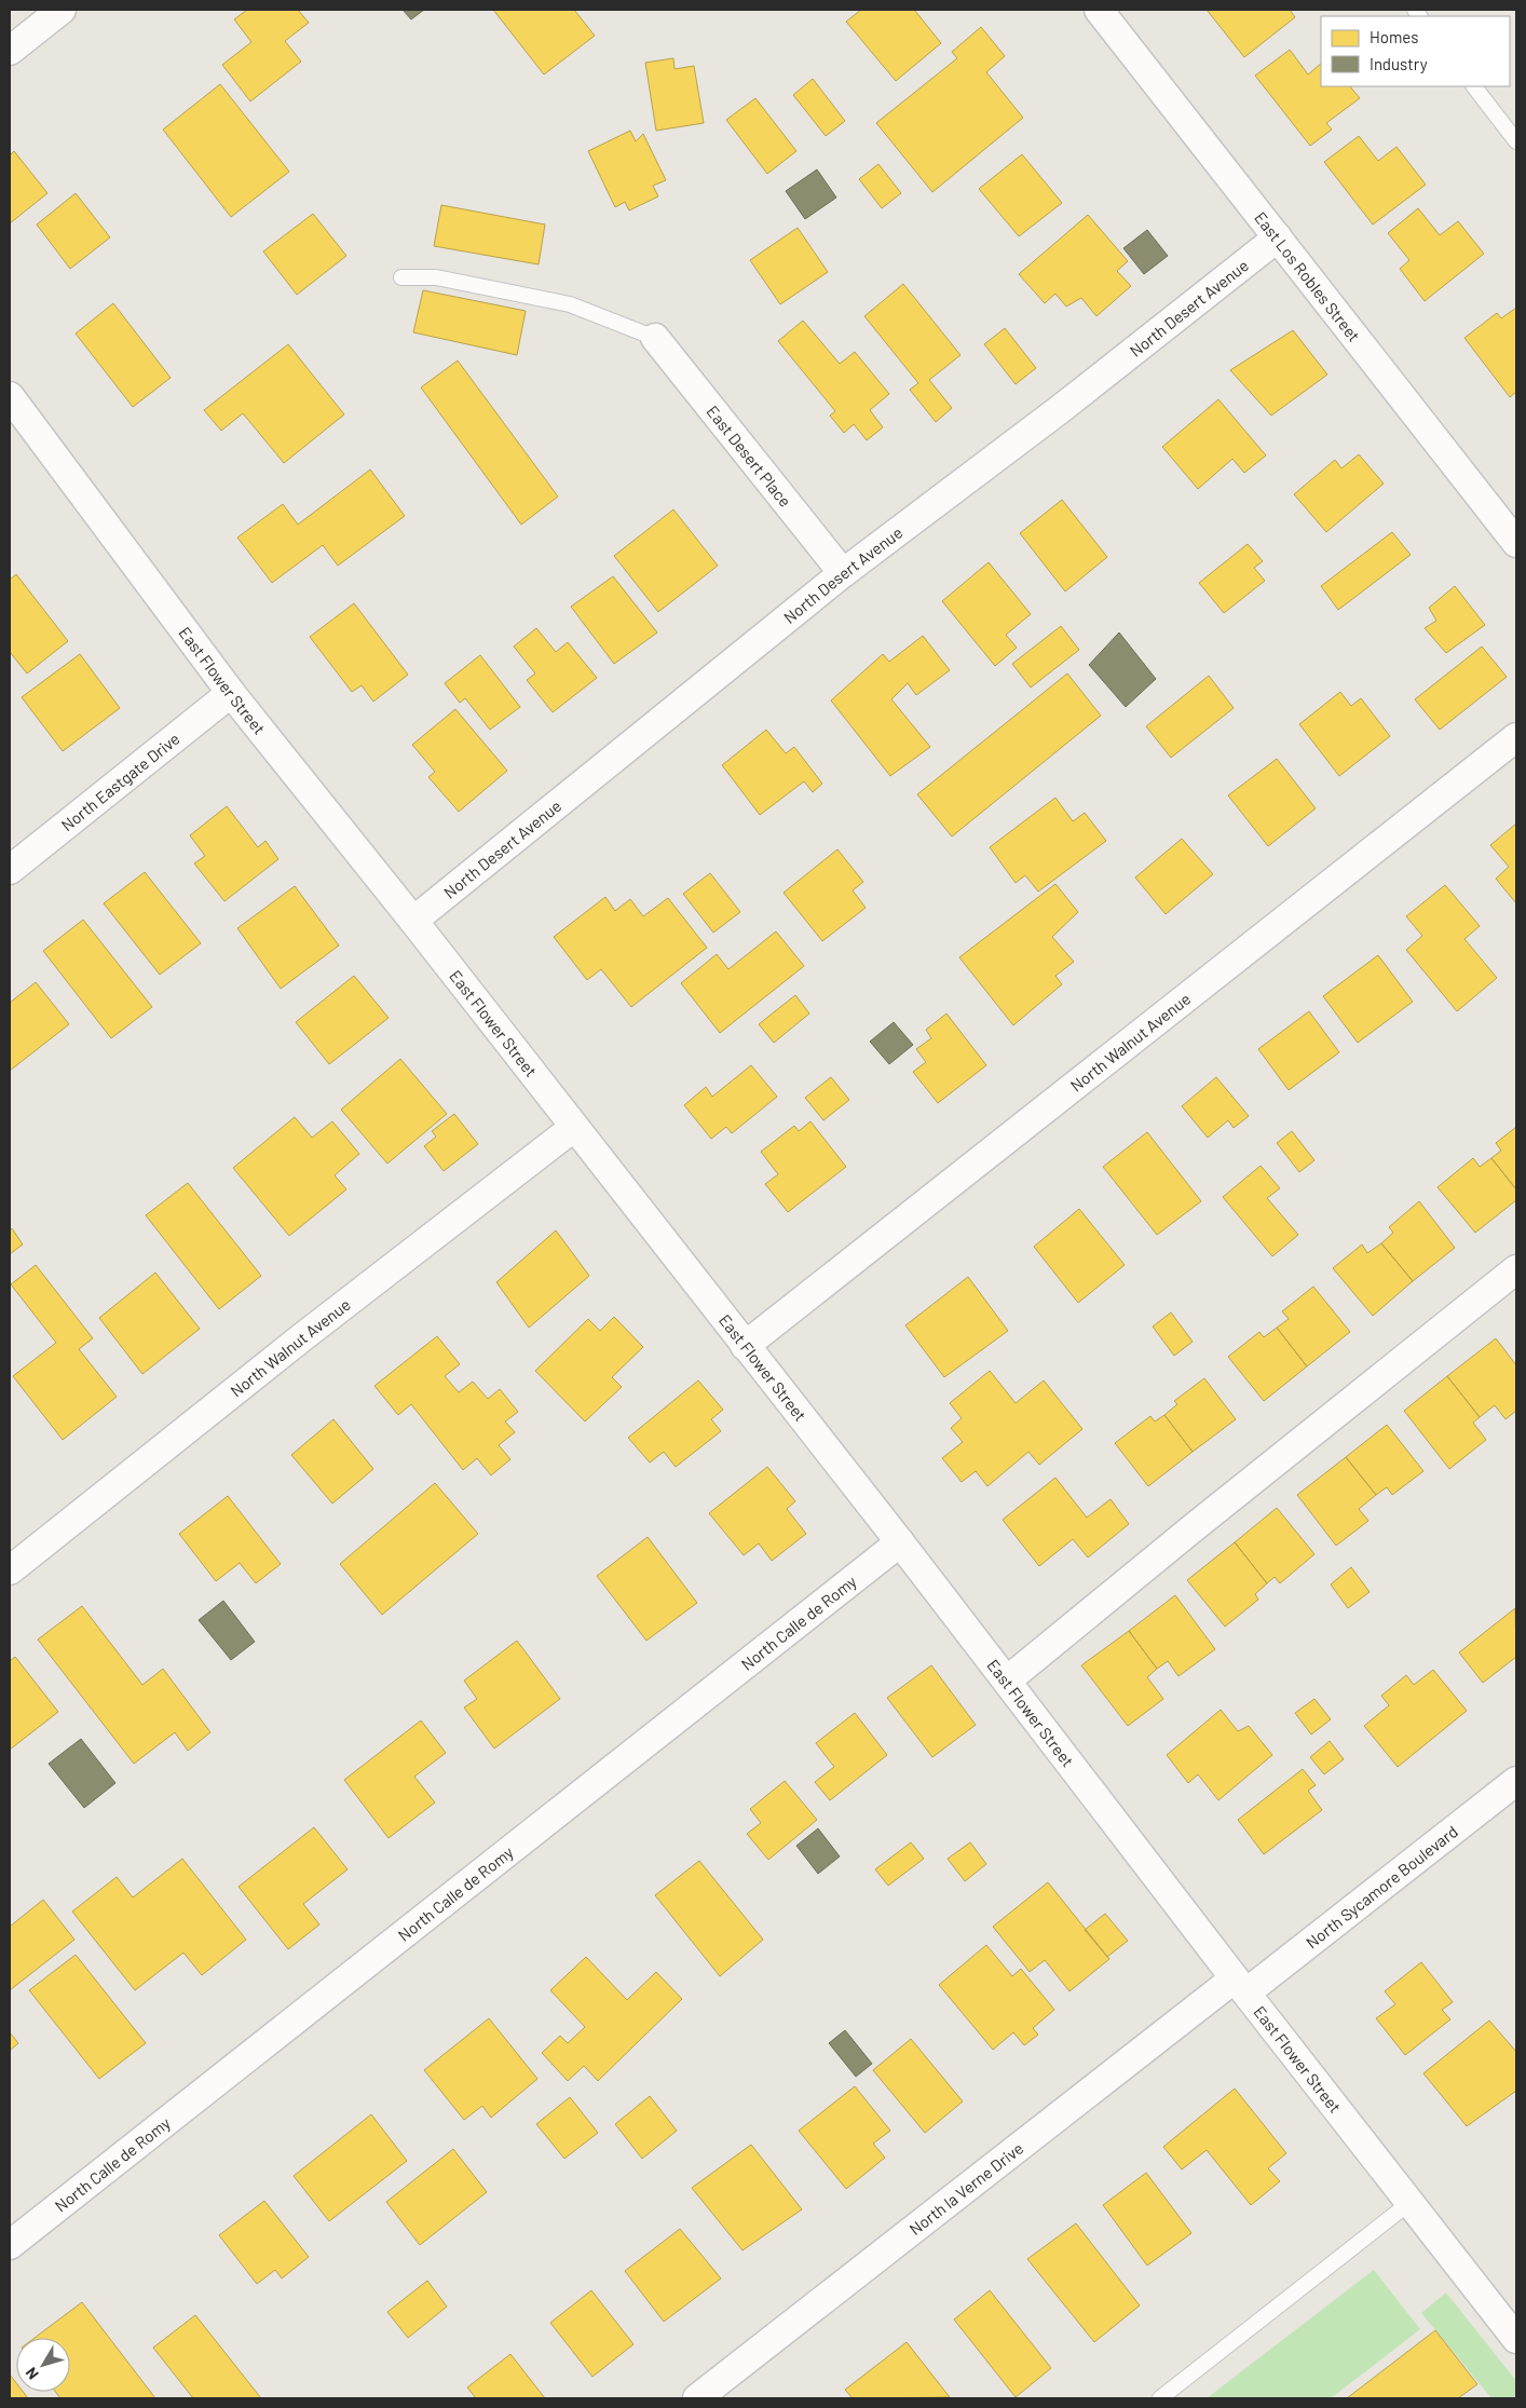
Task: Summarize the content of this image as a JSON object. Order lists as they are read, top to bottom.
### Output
{
  "streets": {
    "street": [
      "East Los Robles Street",
      "North Desert Avenue",
      "East Desert Place",
      "East Flower Street",
      "North Eastgate Drive",
      "North Walnut Avenue",
      "North Calle de Romy",
      "North Sycamore Boulevard",
      "North la Verne Drive"
    ]
  },
  "crossings": [
    ["East Los Robles Street", "North Desert Avenue"],
    ["North Desert Avenue", "East Desert Place"],
    ["North Desert Avenue", "East Flower Street"],
    ["East Flower Street", "North Eastgate Drive"],
    ["East Flower Street", "North Walnut Avenue"],
    ["East Flower Street", "North Calle de Romy"],
    ["East Flower Street", "North Sycamore Boulevard"],
    ["East Flower Street", "North la Verne Drive"],
    ["North Sycamore Boulevard", "North la Verne Drive"]
  ],
  "legend": ["Homes", "Industry"],
  "north": "bottom left"
}
